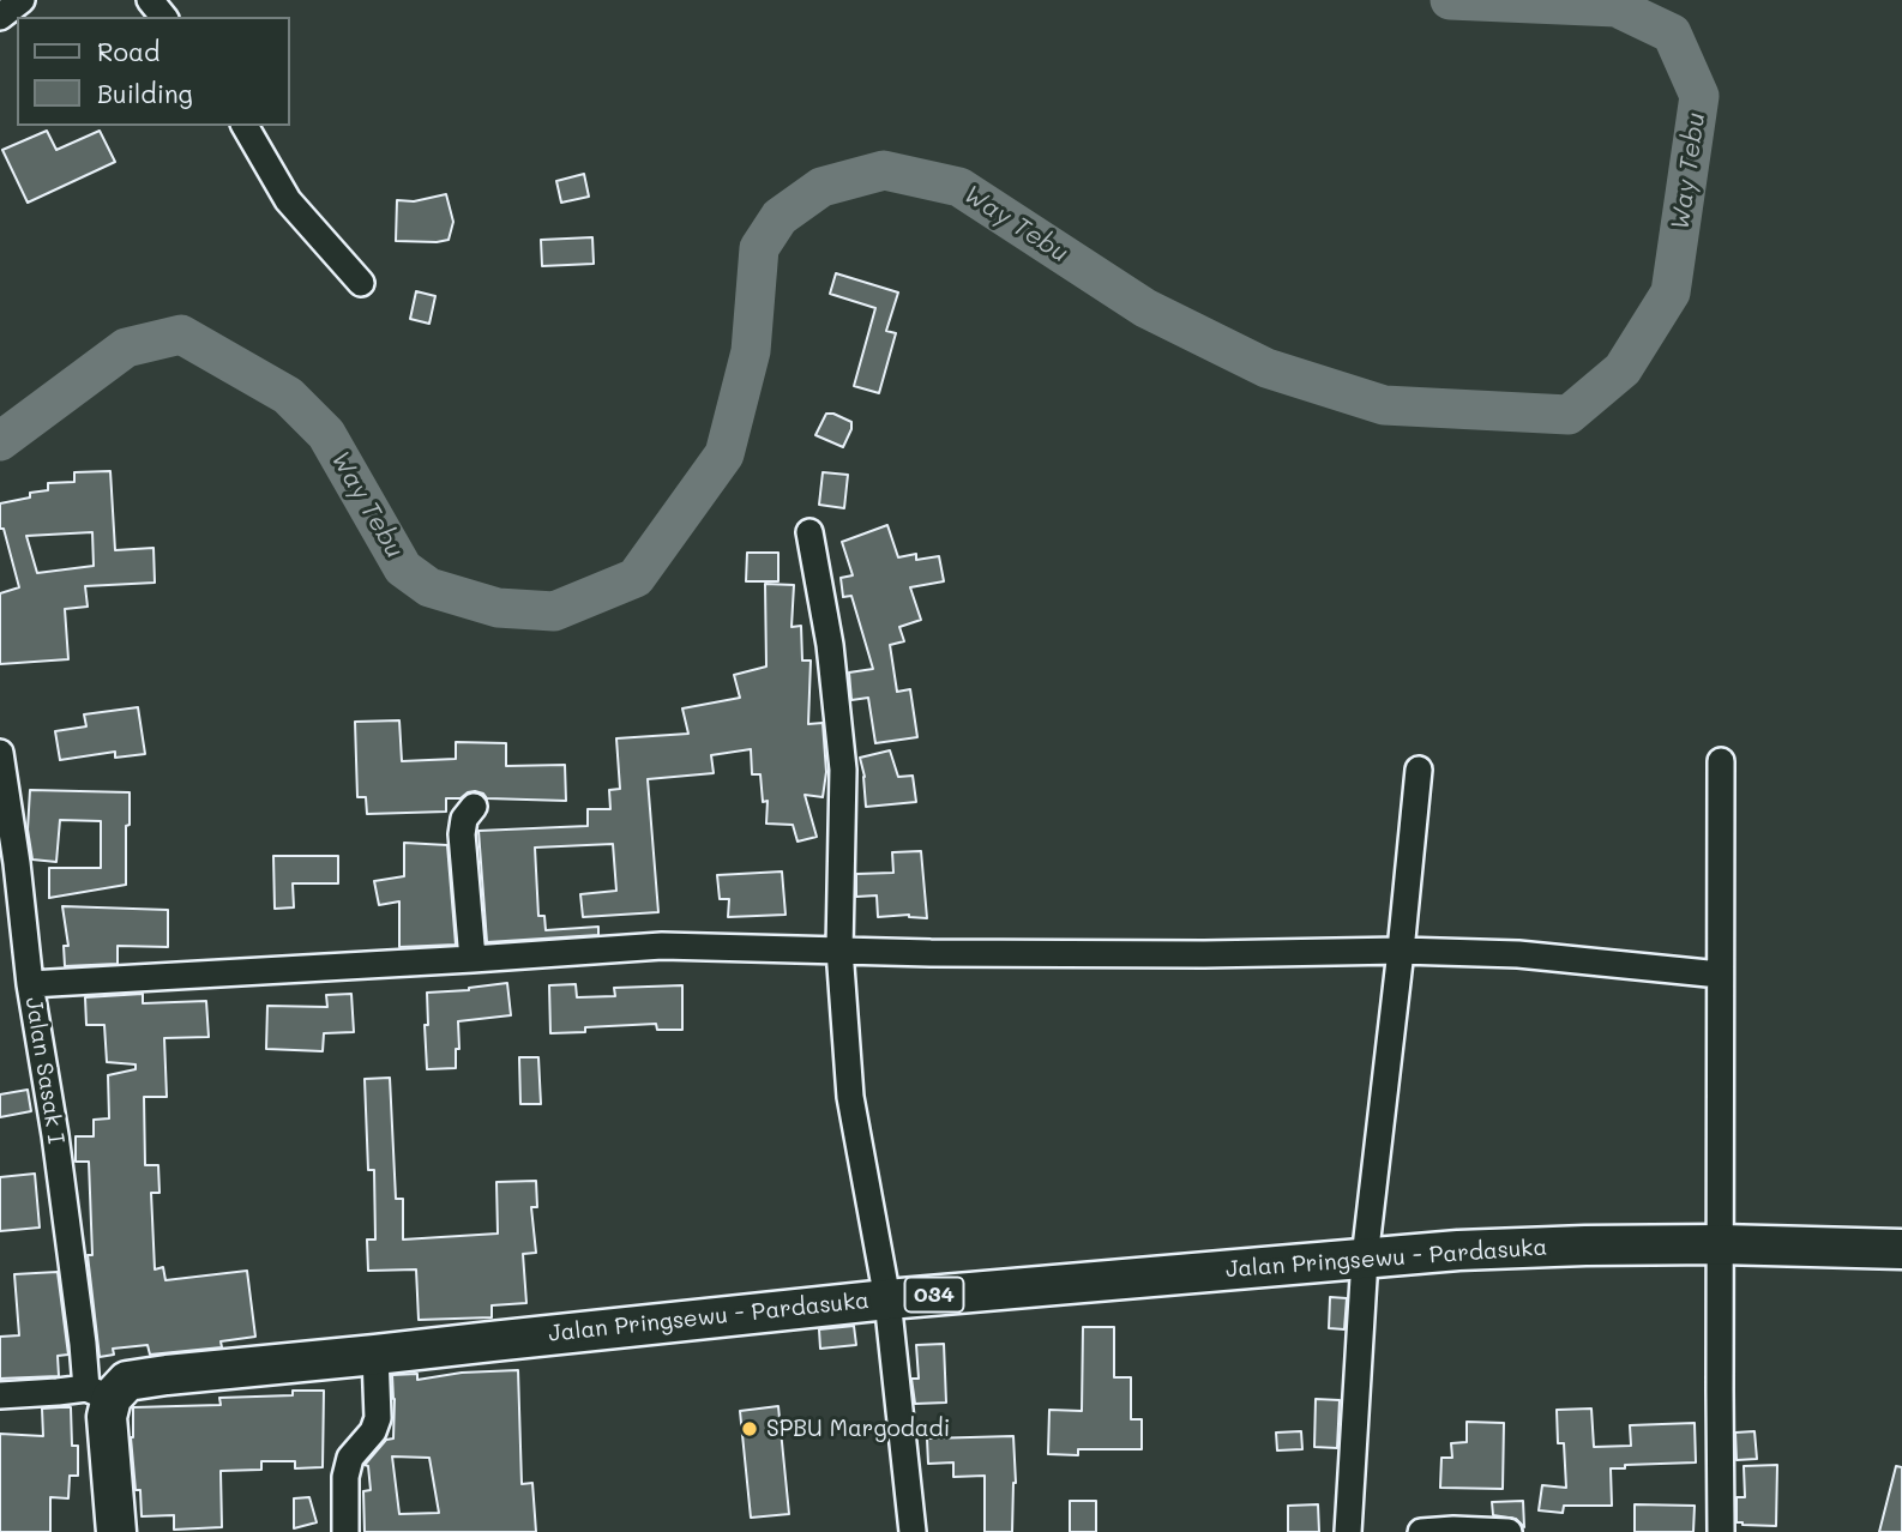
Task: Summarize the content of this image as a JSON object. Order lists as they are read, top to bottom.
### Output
{
  "streets": {
    "main road": ["Jalan Pringsewu - Pardasuka", "034"],
    "street": ["Jalan Sasak I"]
  },
  "crossings": [
    ["Jalan Sasak I", "Jalan Pringsewu - Pardasuka"]
  ],
  "water": ["Way Tebu"],
  "places": ["SPBU Margodadi"],
  "legend": ["Road", "Building"]
}
